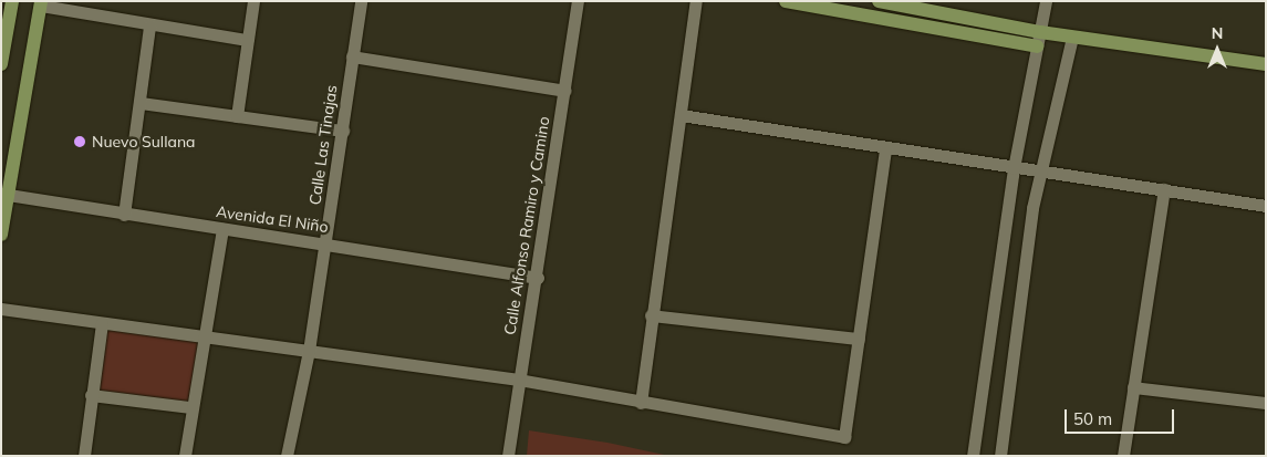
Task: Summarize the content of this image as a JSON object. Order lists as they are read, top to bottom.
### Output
{
  "streets": {
    "street": ["Calle Las Tinajas", "Avenida El Niño", "Calle Alfonso Ramiro y Camino"]
  },
  "crossings": [
    ["Calle Las Tinajas", "Avenida El Niño"],
    ["Avenida El Niño", "Calle Alfonso Ramiro y Camino"]
  ],
  "places": ["Nuevo Sullana"],
  "scale_bar": "50 m",
  "north": "top"
}
